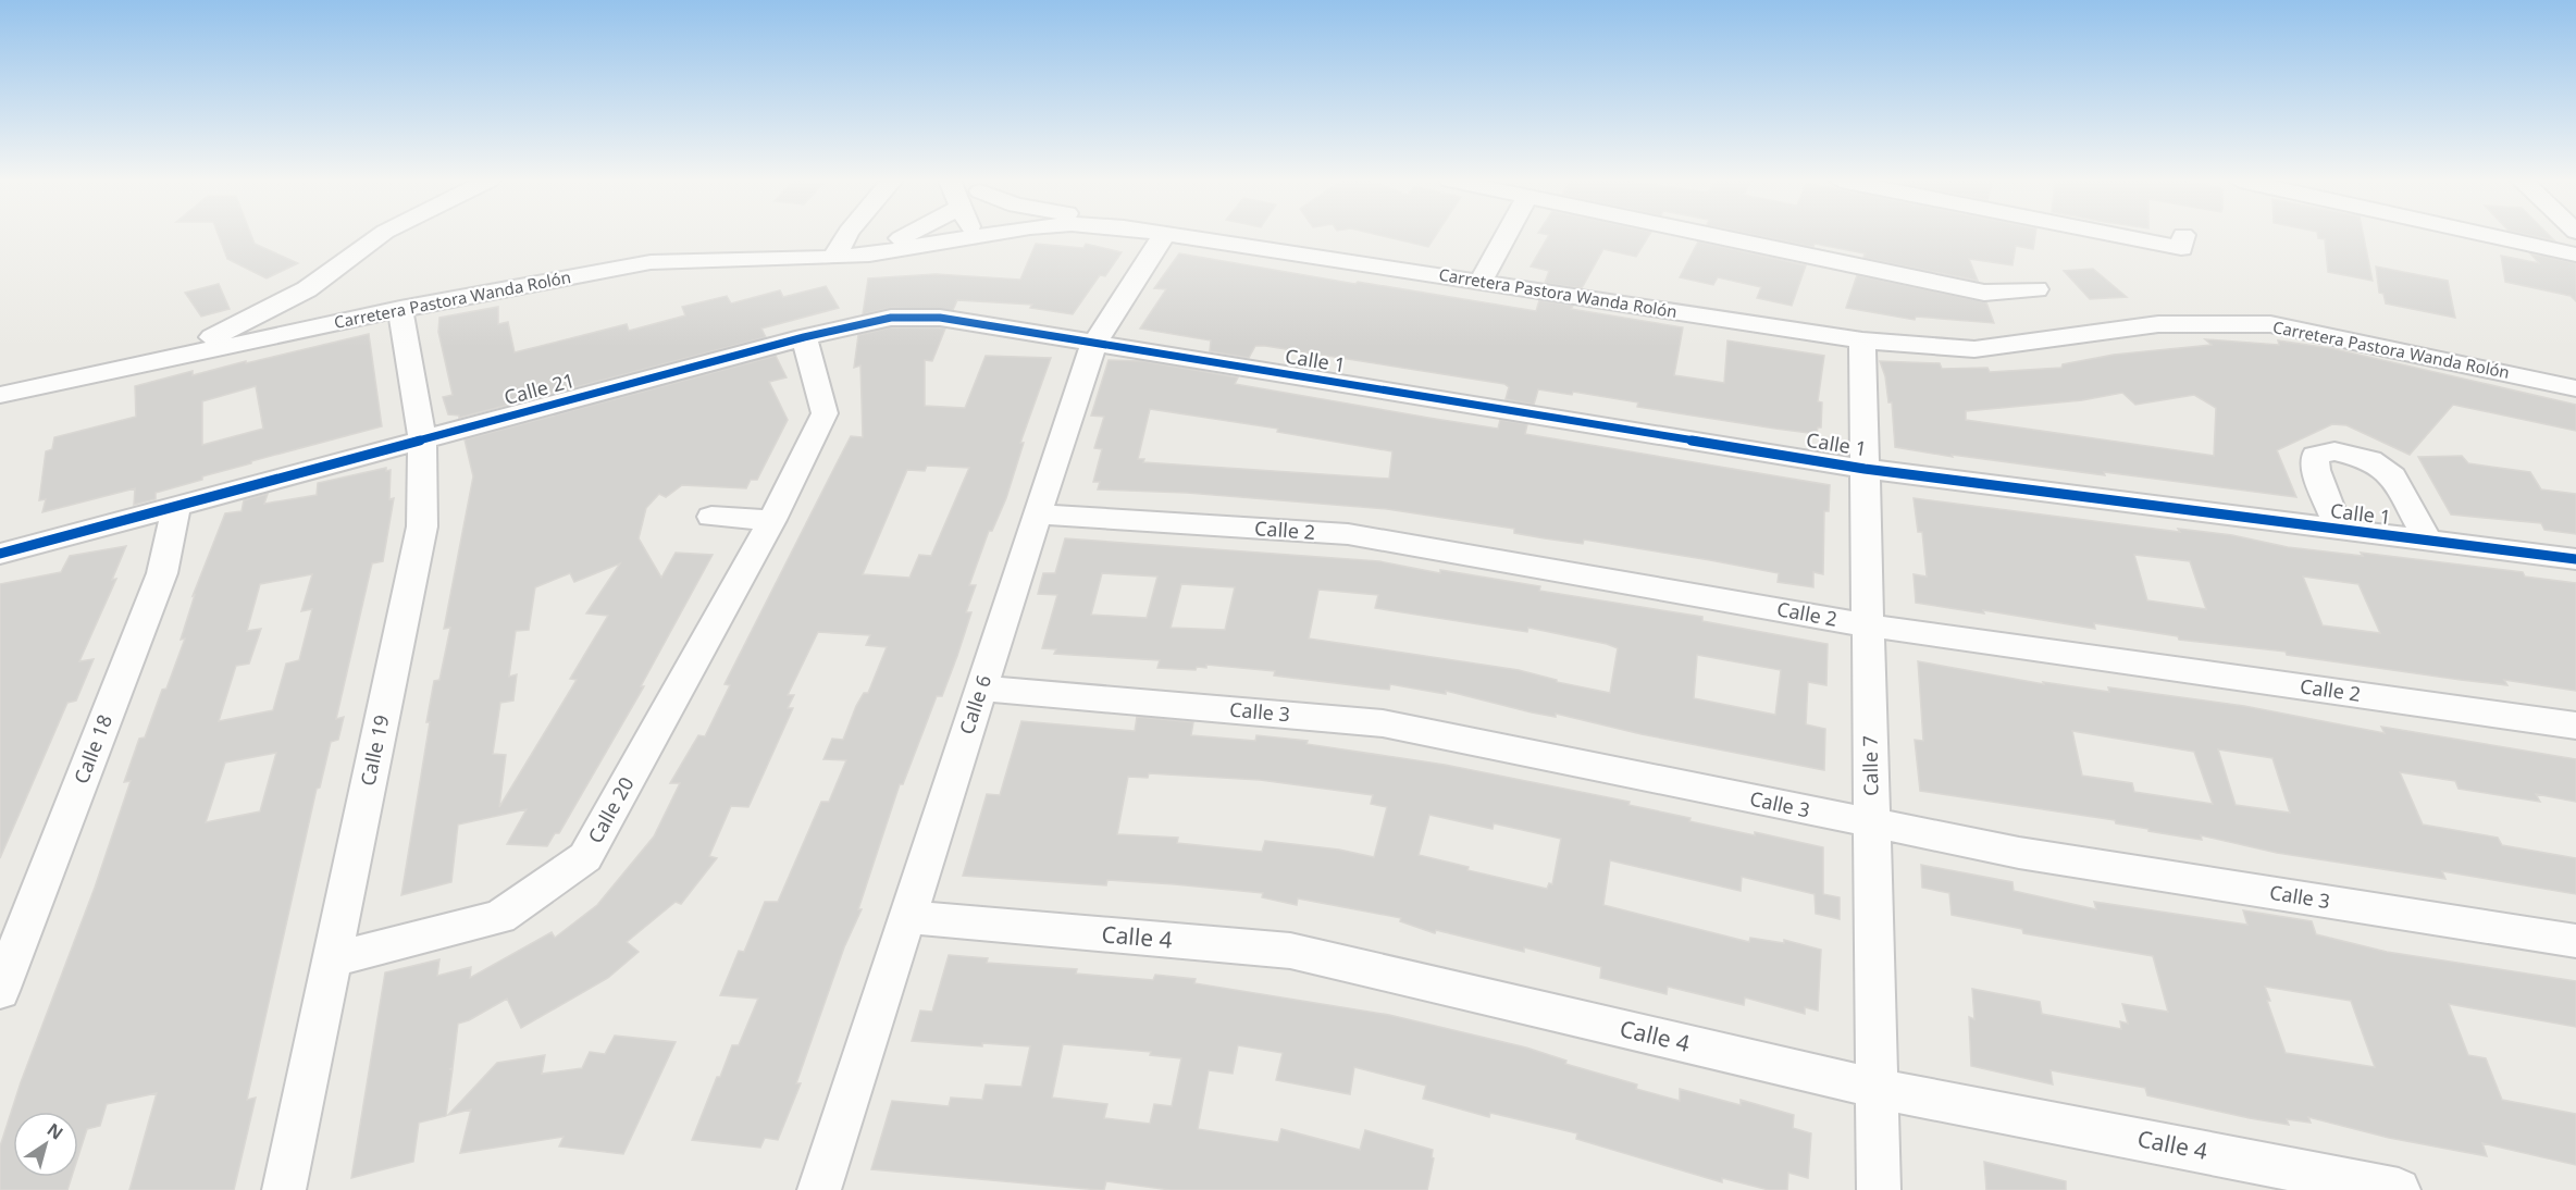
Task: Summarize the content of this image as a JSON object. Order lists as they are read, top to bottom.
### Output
{
  "streets": {
    "street": [
      "Carretera Pastora Wanda Rolón",
      "Calle 1",
      "Calle 21",
      "Calle 2",
      "Calle 6",
      "Calle 3",
      "Calle 18",
      "Calle 19",
      "Calle 7",
      "Calle 20",
      "Calle 4"
    ]
  },
  "crossings": [
    ["Carretera Pastora Wanda Rolón", "Calle 19"],
    ["Carretera Pastora Wanda Rolón", "Calle 7"],
    ["Calle 1", "Calle 21"],
    ["Calle 1", "Calle 6"],
    ["Calle 1", "Calle 7"],
    ["Calle 21", "Calle 6"],
    ["Calle 21", "Calle 18"],
    ["Calle 21", "Calle 19"],
    ["Calle 21", "Calle 20"],
    ["Calle 2", "Calle 6"],
    ["Calle 2", "Calle 7"],
    ["Calle 6", "Calle 3"],
    ["Calle 6", "Calle 4"],
    ["Calle 3", "Calle 7"],
    ["Calle 19", "Calle 20"],
    ["Calle 7", "Calle 4"]
  ],
  "north": "top right"
}
